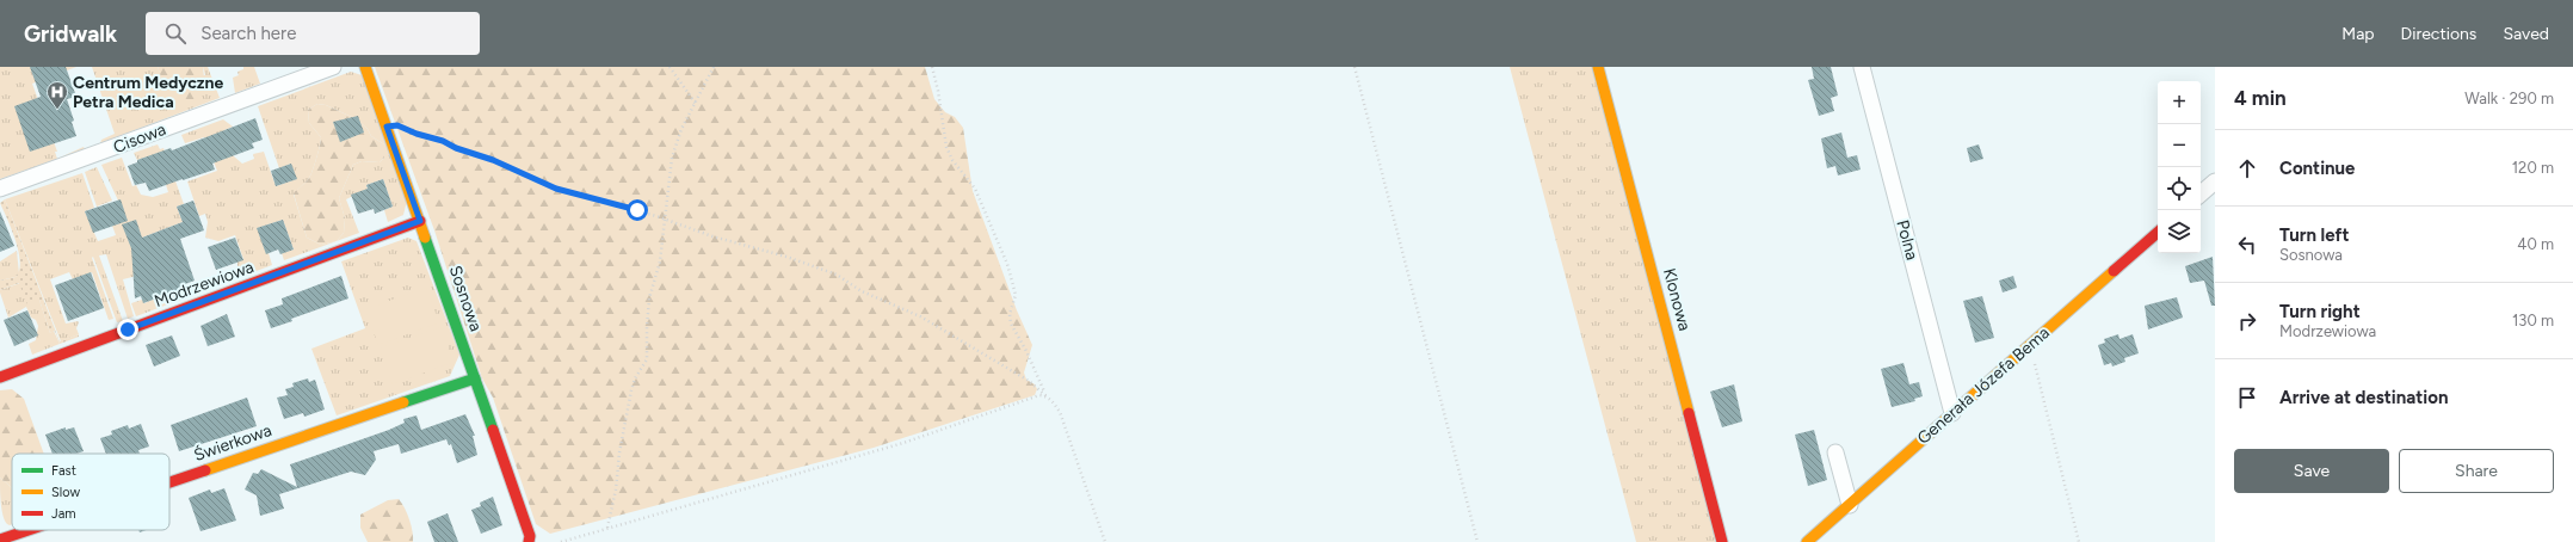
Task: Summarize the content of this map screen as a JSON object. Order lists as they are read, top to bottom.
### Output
{
  "streets": {
    "street": [
      "Cisowa",
      "Polna",
      "Modrzewiowa",
      "Sosnowa",
      "Klonowa",
      "Generała Józefa Bema",
      "Świerkowa"
    ]
  },
  "crossings": [
    ["Polna", "Generała Józefa Bema"],
    ["Modrzewiowa", "Sosnowa"],
    ["Sosnowa", "Świerkowa"]
  ],
  "places": {
    "hospital": ["Centrum Medyczne Petra Medica"]
  },
  "legend": ["Fast", "Slow", "Jam"],
  "page": {
    "header": "Gridwalk",
    "search": "Search here",
    "nav": ["Map", "Directions", "Saved"],
    "heading": ["4 min", "Walk · 290 m"],
    "map_buttons": ["+", "−"],
    "list": [
      ["Continue", "120 m"],
      ["Turn left", "Sosnowa", "40 m"],
      ["Turn right", "Modrzewiowa", "130 m"],
      "Arrive at destination"
    ],
    "buttons": ["Save", "Share"]
  }
}
